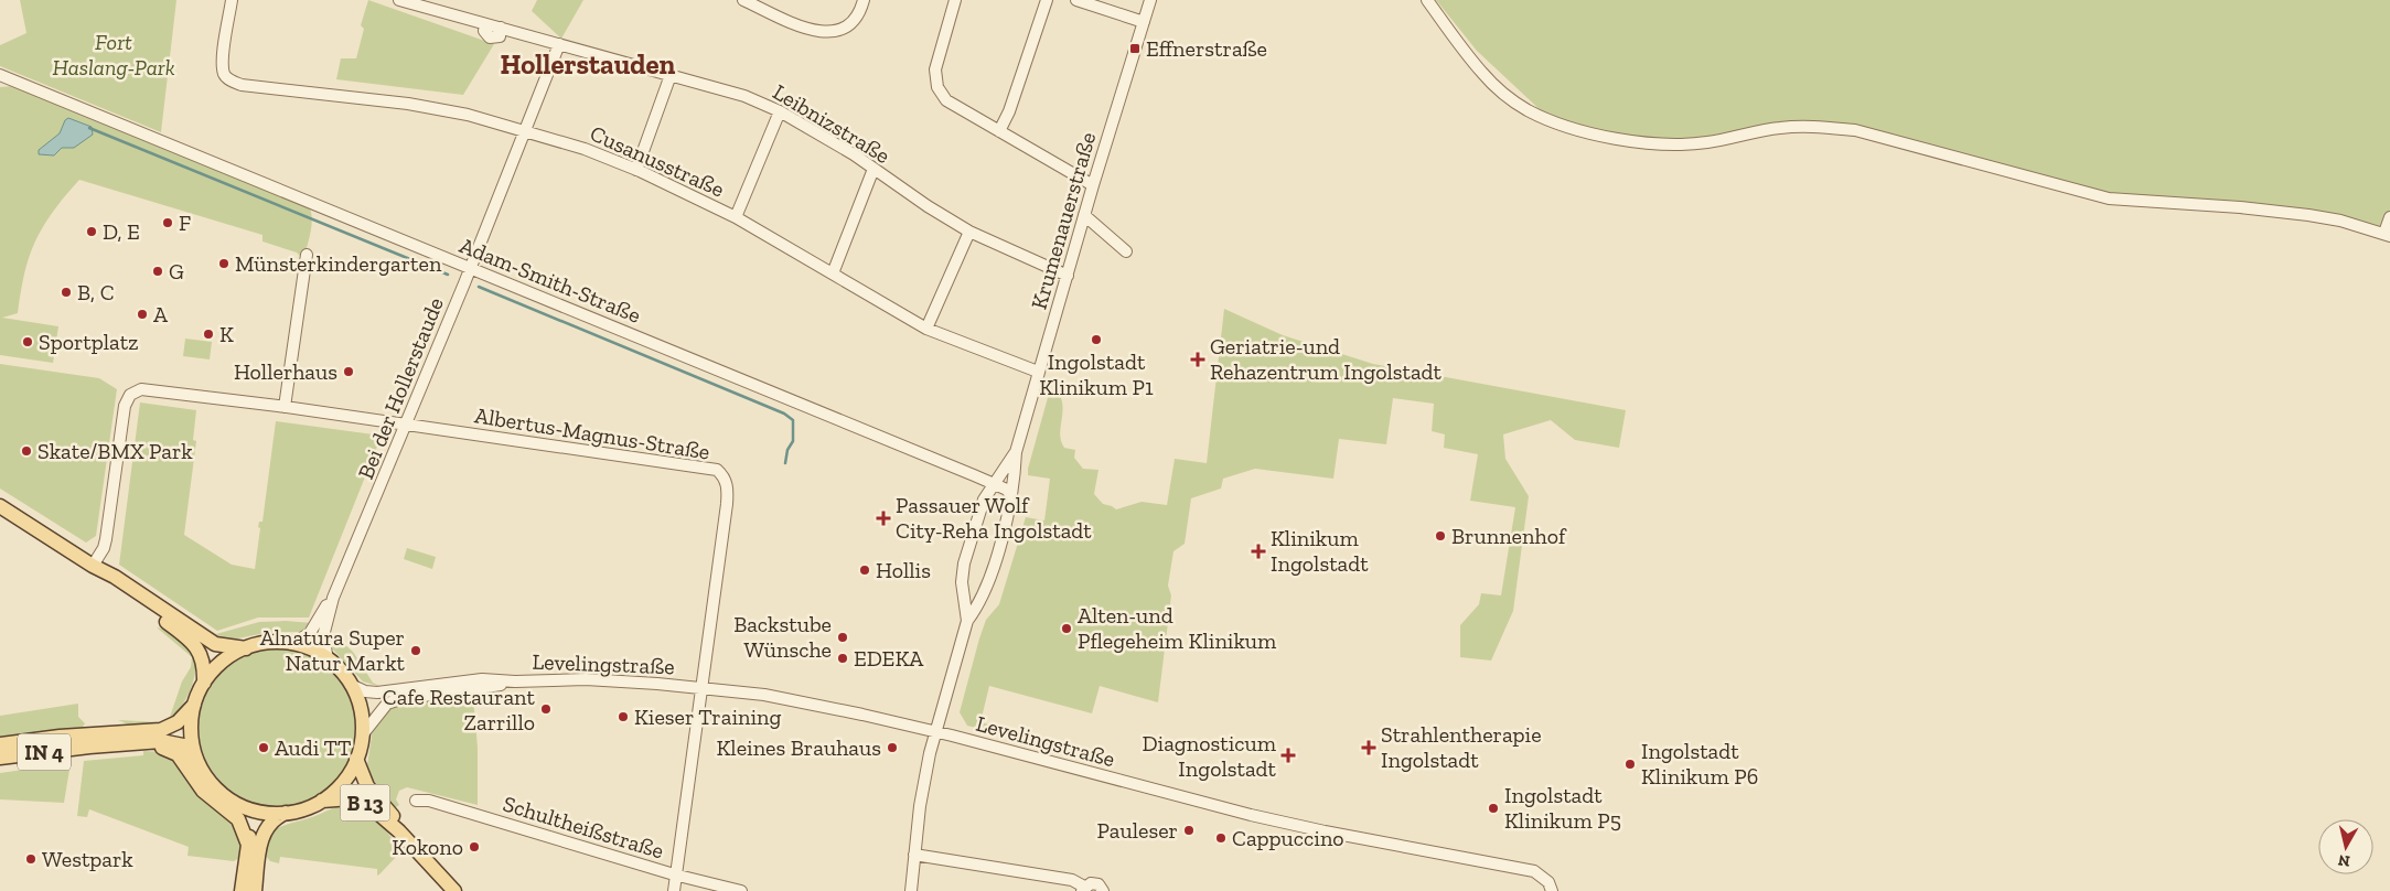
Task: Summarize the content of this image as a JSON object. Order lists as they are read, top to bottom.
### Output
{
  "streets": {
    "main road": ["IN 4", "B 13"],
    "street": [
      "Leibnizstraße",
      "Cusanusstraße",
      "Krumenauerstraße",
      "Adam-Smith-Straße",
      "Bei der Hollerstaude",
      "Albertus-Magnus-Straße",
      "Levelingstraße",
      "Schultheißstraße"
    ]
  },
  "crossings": [
    ["Leibnizstraße", "Krumenauerstraße"],
    ["Leibnizstraße", "Bei der Hollerstaude"],
    ["Cusanusstraße", "Krumenauerstraße"],
    ["Cusanusstraße", "Bei der Hollerstaude"],
    ["Krumenauerstraße", "Adam-Smith-Straße"],
    ["Krumenauerstraße", "Levelingstraße"],
    ["Adam-Smith-Straße", "Bei der Hollerstaude"],
    ["Bei der Hollerstaude", "Albertus-Magnus-Straße"],
    ["Bei der Hollerstaude", "Levelingstraße"],
    ["Bei der Hollerstaude", "IN 4"],
    ["Bei der Hollerstaude", "B 13"],
    ["Albertus-Magnus-Straße", "Levelingstraße"],
    ["Albertus-Magnus-Straße", "B 13"],
    ["Albertus-Magnus-Straße", "Schultheißstraße"],
    ["Levelingstraße", "IN 4"],
    ["Levelingstraße", "B 13"],
    ["IN 4", "B 13"]
  ],
  "districts": ["Hollerstauden"],
  "parks": ["Fort Haslang-Park"],
  "places": {
    "transit": ["Effnerstraße"],
    "other": [
      "F",
      "D, E",
      "Münsterkindergarten",
      "G",
      "B, C",
      "A",
      "K",
      "Ingolstadt Klinikum P1",
      "Sportplatz",
      "Hollerhaus",
      "Skate/BMX Park",
      "Brunnenhof",
      "Hollis",
      "Alten-und Pflegeheim Klinikum",
      "Backstube Wünsche",
      "Alnatura Super Natur Markt",
      "EDEKA",
      "Cafe Restaurant Zarrillo",
      "Kieser Training",
      "Audi TT",
      "Kleines Brauhaus",
      "Ingolstadt Klinikum P6",
      "Ingolstadt Klinikum P5",
      "Pauleser",
      "Cappuccino",
      "Kokono",
      "Westpark"
    ],
    "health": [
      "Geriatrie-und Rehazentrum Ingolstadt",
      "Passauer Wolf City-Reha Ingolstadt",
      "Klinikum Ingolstadt",
      "Strahlentherapie Ingolstadt",
      "Diagnosticum Ingolstadt"
    ]
  },
  "north": "bottom"
}
